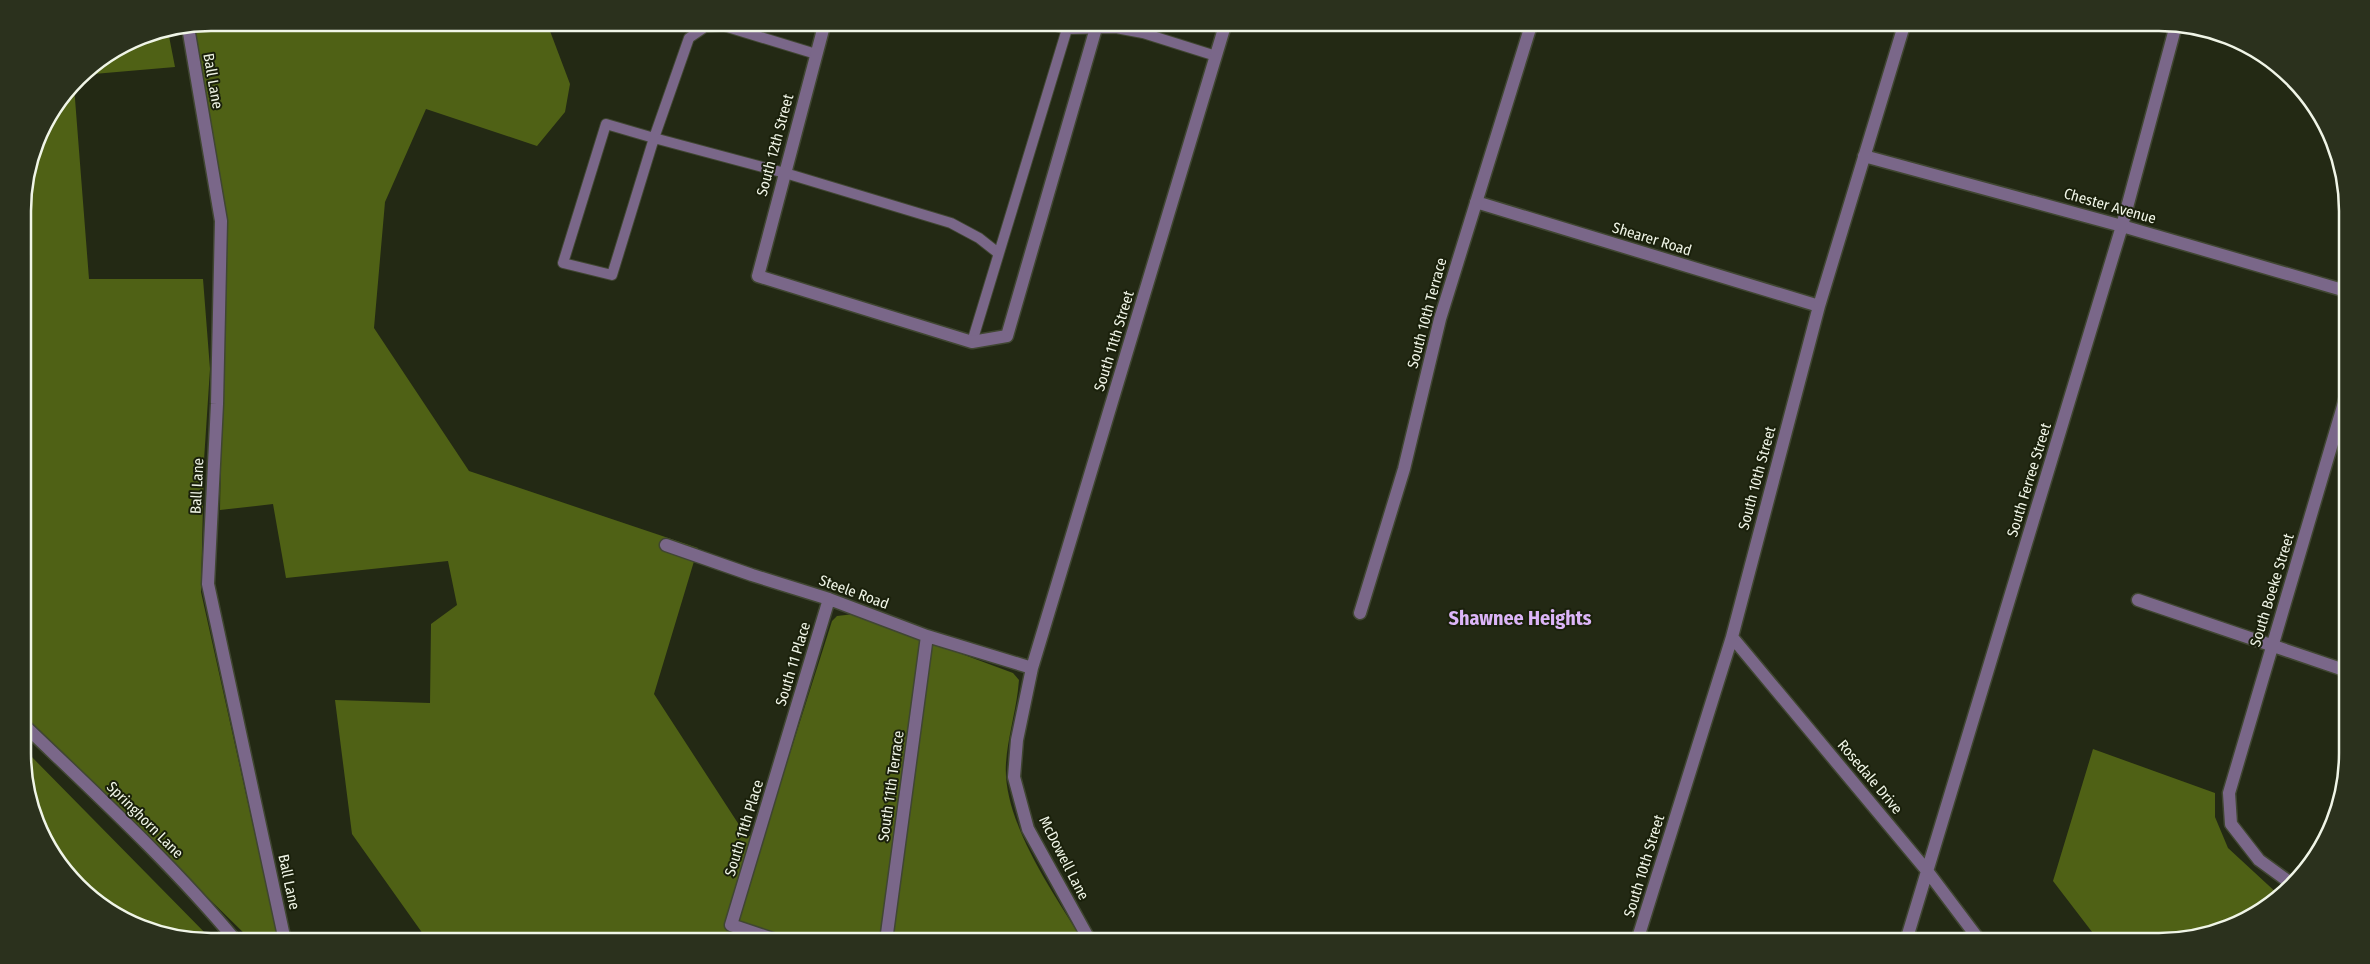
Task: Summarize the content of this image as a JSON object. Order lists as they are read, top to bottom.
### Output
{
  "streets": {
    "street": [
      "Ball Lane",
      "South 12th Street",
      "Chester Avenue",
      "Shearer Road",
      "South 10th Terrace",
      "South 11th Street",
      "South 10th Street",
      "South Ferree Street",
      "South Boeke Street",
      "Steele Road",
      "South 11 Place",
      "Rosedale Drive",
      "South 11th Terrace",
      "Springhorn Lane",
      "South 11th Place",
      "McDowell Lane"
    ]
  },
  "crossings": [
    ["Chester Avenue", "South 10th Street"],
    ["Chester Avenue", "South Ferree Street"],
    ["Shearer Road", "South 10th Terrace"],
    ["Shearer Road", "South 10th Street"],
    ["South 11th Street", "Steele Road"],
    ["South 11th Street", "McDowell Lane"],
    ["South 10th Street", "Rosedale Drive"],
    ["South Ferree Street", "Rosedale Drive"],
    ["Steele Road", "South 11 Place"],
    ["Steele Road", "South 11th Terrace"],
    ["Steele Road", "McDowell Lane"],
    ["South 11 Place", "South 11th Place"]
  ],
  "districts": ["Shawnee Heights"]
}
